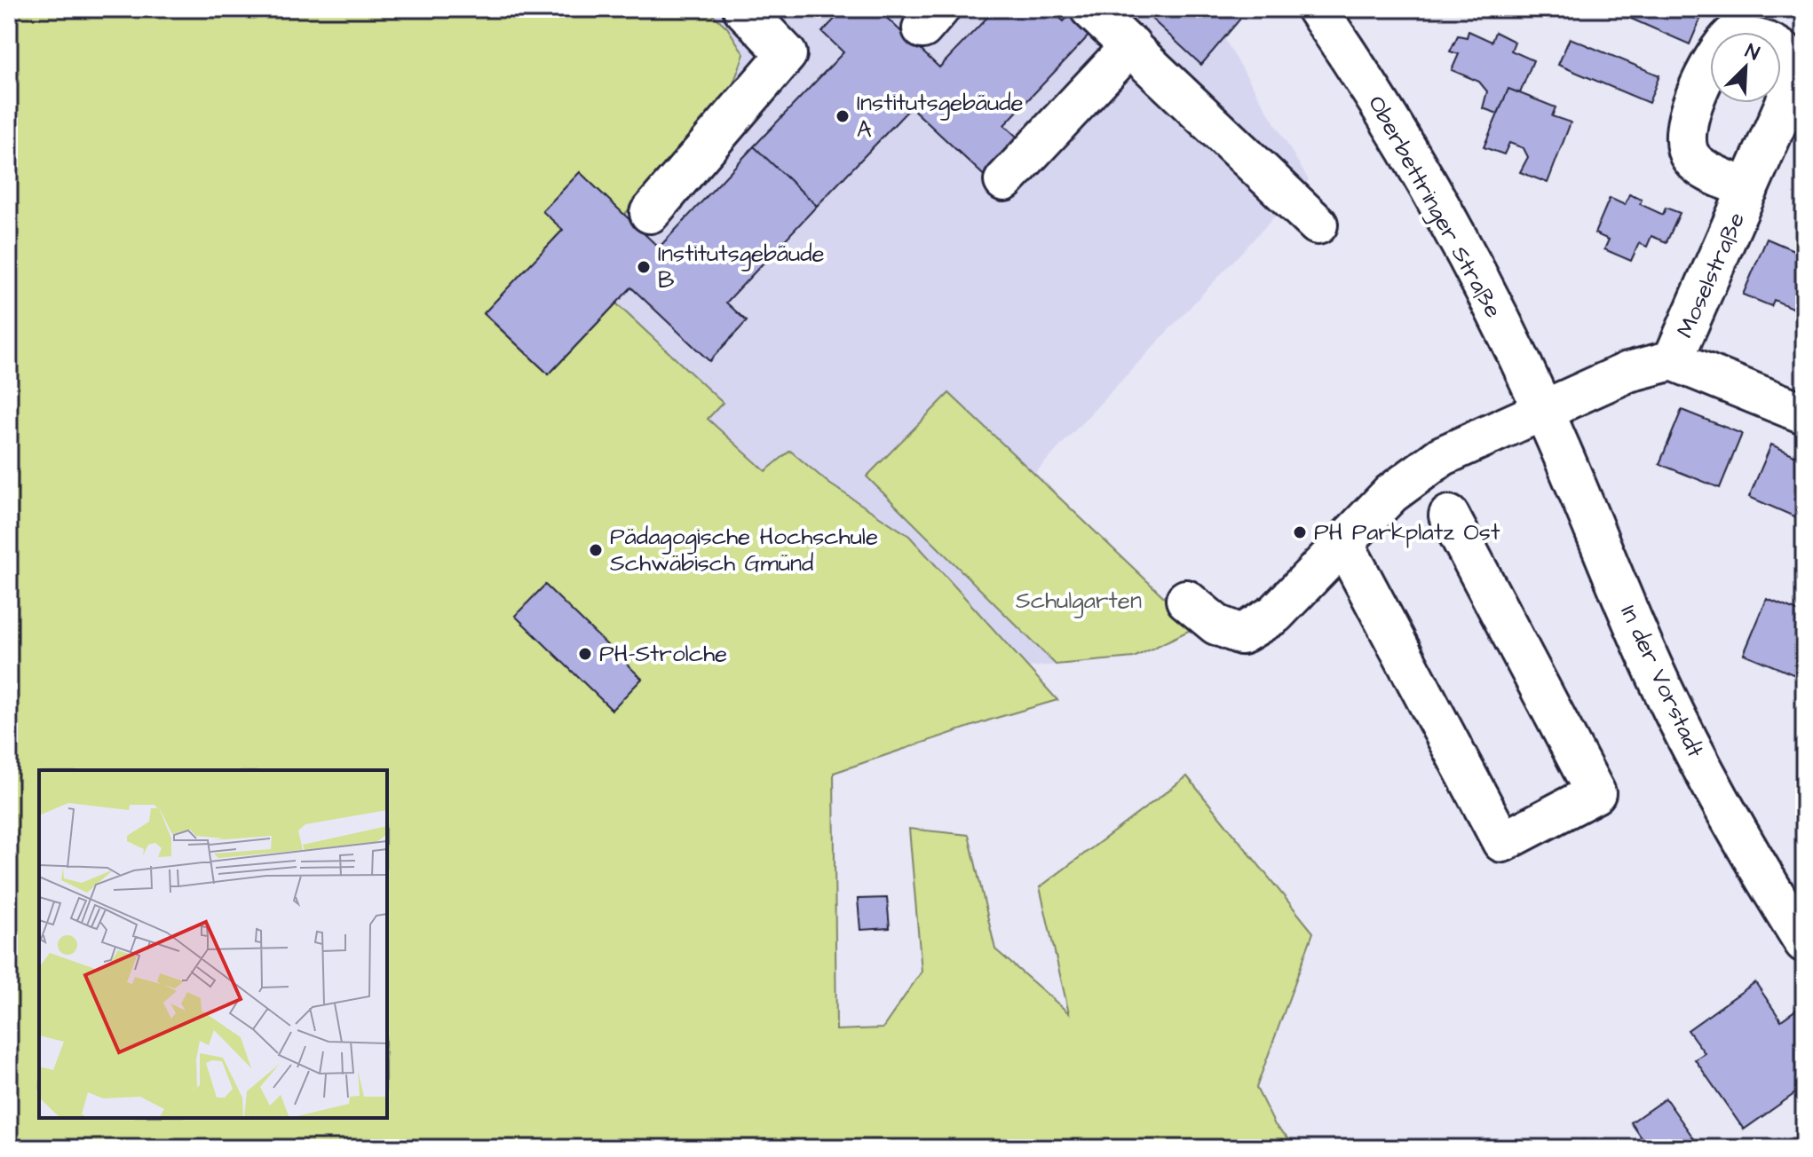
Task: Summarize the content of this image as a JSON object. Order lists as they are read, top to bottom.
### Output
{
  "streets": {
    "street": ["Oberbettringer Straße", "Moselstraße", "In der Vorstadt"]
  },
  "crossings": [
    ["Oberbettringer Straße", "In der Vorstadt"]
  ],
  "parks": ["Schulgarten"],
  "places": [
    "Institutsgebäude A",
    "Institutsgebäude B",
    "PH Parkplatz Ost",
    "Pädagogische Hochschule Schwäbisch Gmünd",
    "PH-Strolche"
  ],
  "north": "top right"
}
